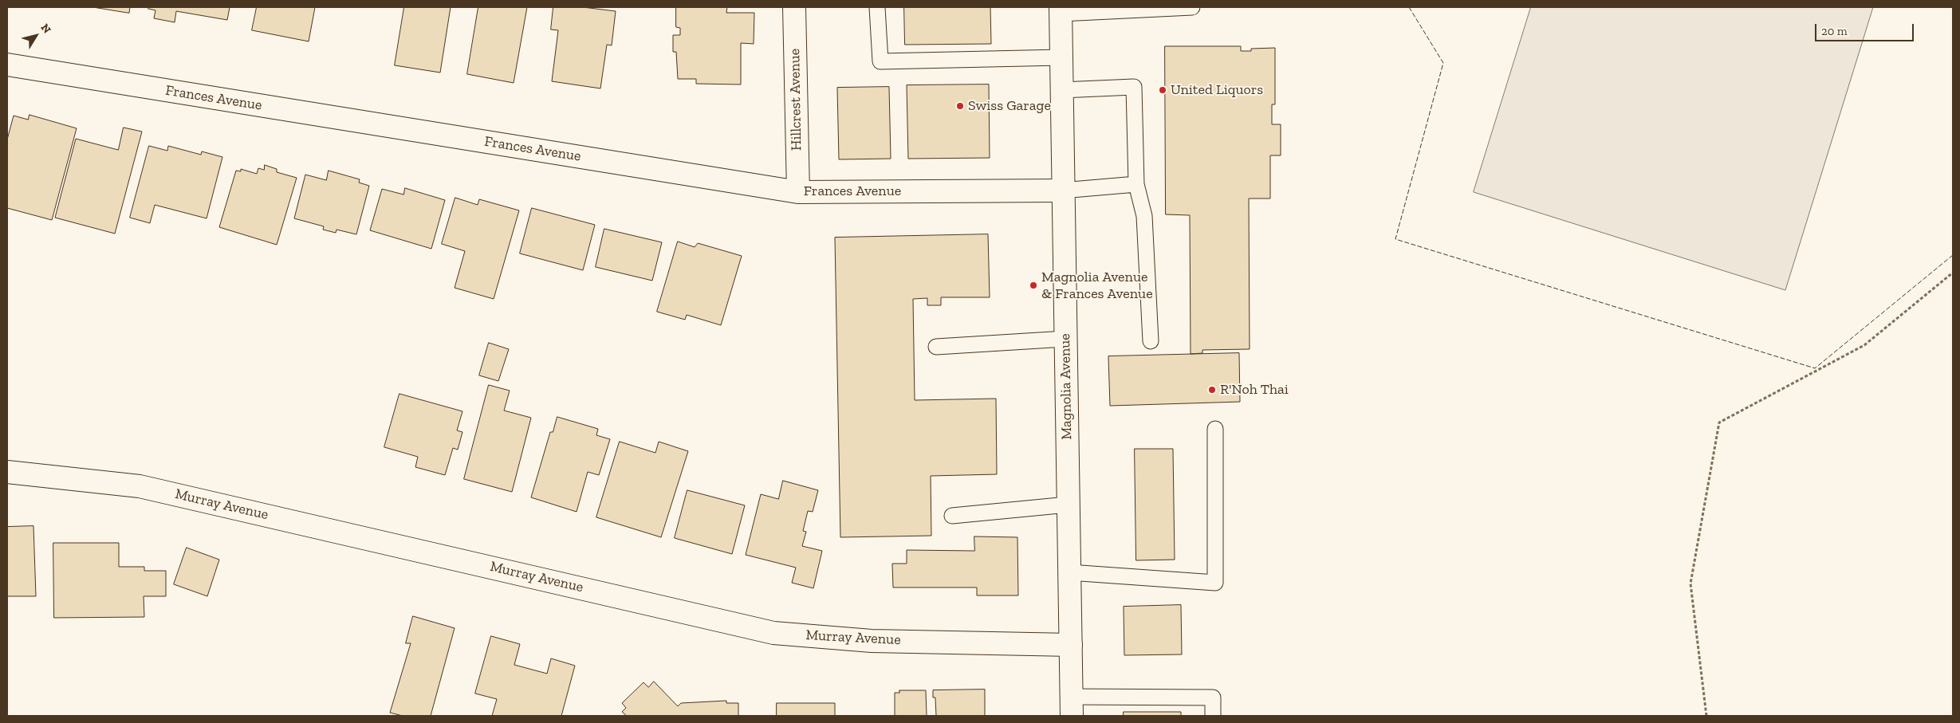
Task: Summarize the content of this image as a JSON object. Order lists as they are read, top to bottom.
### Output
{
  "streets": {
    "street": [
      "Frances Avenue",
      "Hillcrest Avenue",
      "Magnolia Avenue",
      "Murray Avenue"
    ]
  },
  "crossings": [
    ["Frances Avenue", "Hillcrest Avenue"],
    ["Frances Avenue", "Magnolia Avenue"],
    ["Magnolia Avenue", "Murray Avenue"]
  ],
  "places": [
    "United Liquors",
    "Swiss Garage",
    "Magnolia Avenue & Frances Avenue",
    "R'Noh Thai"
  ],
  "scale_bar": "20 m",
  "north": "top right"
}
